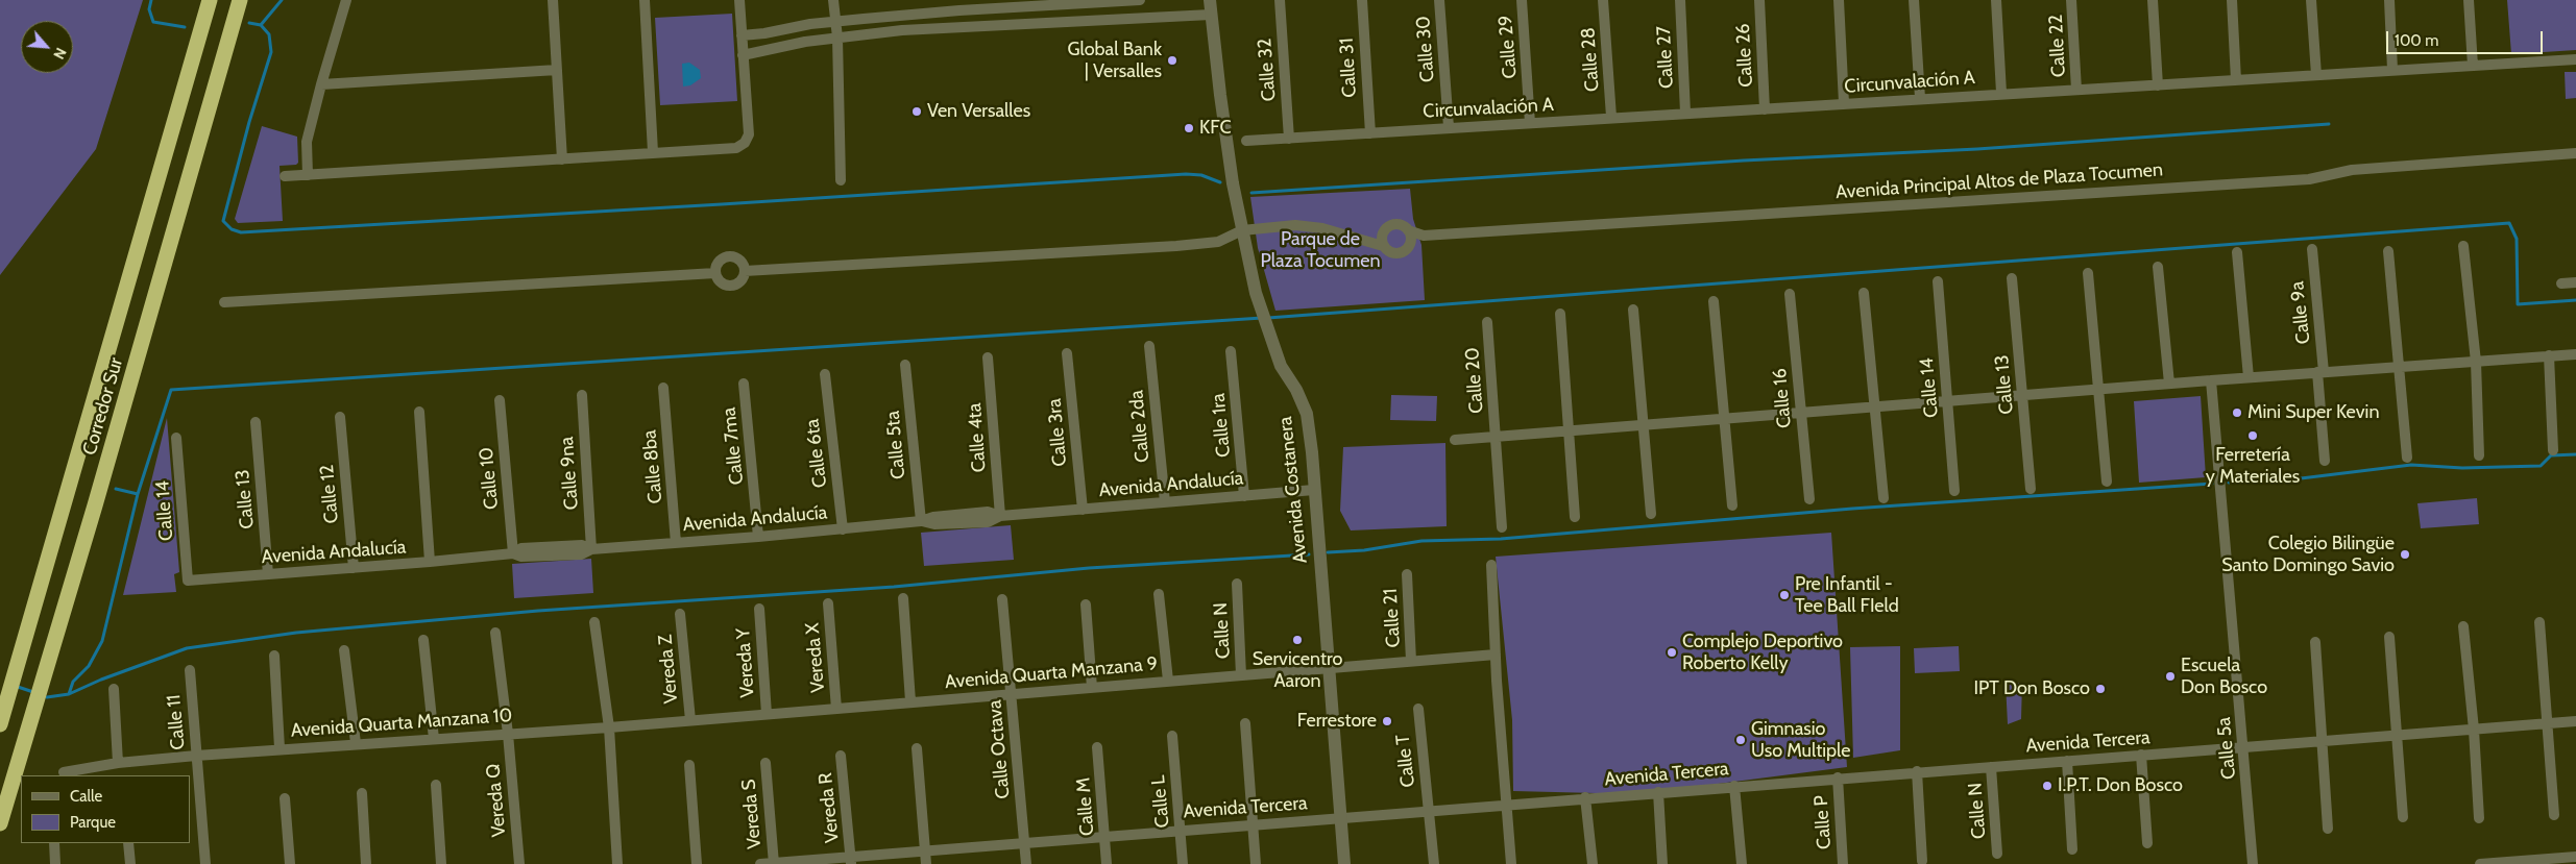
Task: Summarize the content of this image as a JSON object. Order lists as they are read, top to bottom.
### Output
{
  "streets": {
    "highway": ["Corredor Sur"],
    "street": [
      "Calle 22",
      "Calle 29",
      "Calle 30",
      "Calle 26",
      "Calle 27",
      "Calle 28",
      "Calle 31",
      "Calle 32",
      "Circunvalación A",
      "Avenida Principal Altos de Plaza Tocumen",
      "Calle 9a",
      "Calle 20",
      "Calle 13",
      "Calle 14",
      "Calle 16",
      "Calle 1ra",
      "Calle 2da",
      "Calle 3ra",
      "Calle 4ta",
      "Calle 5ta",
      "Calle 7ma",
      "Calle 6ta",
      "Calle 8ba",
      "Calle 9na",
      "Calle 10",
      "Avenida Andalucía",
      "Avenida Costanera",
      "Calle 12",
      "Calle 21",
      "Calle N",
      "Vereda X",
      "Vereda Y",
      "Vereda Z",
      "Avenida Quarta Manzana 9",
      "Calle 11",
      "Avenida Quarta Manzana 10",
      "Avenida Tercera",
      "Calle 5a",
      "Calle Octava",
      "Calle T",
      "Vereda Q",
      "Calle L",
      "Calle M",
      "Vereda R",
      "Vereda S",
      "Calle P"
    ]
  },
  "crossings": [
    ["Calle 22", "Circunvalación A"],
    ["Calle 29", "Circunvalación A"],
    ["Calle 30", "Circunvalación A"],
    ["Calle 26", "Circunvalación A"],
    ["Calle 27", "Circunvalación A"],
    ["Calle 28", "Circunvalación A"],
    ["Calle 31", "Circunvalación A"],
    ["Calle 32", "Circunvalación A"],
    ["Calle 13", "Avenida Andalucía"],
    ["Calle 14", "Avenida Andalucía"],
    ["Calle 1ra", "Avenida Andalucía"],
    ["Calle 2da", "Avenida Andalucía"],
    ["Calle 3ra", "Avenida Andalucía"],
    ["Calle 4ta", "Avenida Andalucía"],
    ["Calle 5ta", "Avenida Andalucía"],
    ["Calle 7ma", "Avenida Andalucía"],
    ["Calle 6ta", "Avenida Andalucía"],
    ["Calle 8ba", "Avenida Andalucía"],
    ["Calle 9na", "Avenida Andalucía"],
    ["Calle 10", "Avenida Andalucía"],
    ["Avenida Andalucía", "Avenida Costanera"],
    ["Avenida Andalucía", "Calle 12"],
    ["Avenida Costanera", "Avenida Quarta Manzana 9"],
    ["Avenida Costanera", "Avenida Tercera"],
    ["Calle 21", "Avenida Quarta Manzana 9"],
    ["Calle N", "Avenida Quarta Manzana 9"],
    ["Calle N", "Avenida Tercera"],
    ["Vereda X", "Avenida Quarta Manzana 9"],
    ["Vereda Y", "Avenida Quarta Manzana 9"],
    ["Vereda Z", "Avenida Quarta Manzana 9"],
    ["Avenida Quarta Manzana 9", "Avenida Quarta Manzana 10"],
    ["Avenida Quarta Manzana 9", "Calle Octava"],
    ["Calle 11", "Avenida Quarta Manzana 10"],
    ["Avenida Quarta Manzana 10", "Vereda Q"],
    ["Avenida Tercera", "Calle 5a"],
    ["Avenida Tercera", "Calle Octava"],
    ["Avenida Tercera", "Calle T"],
    ["Avenida Tercera", "Calle L"],
    ["Avenida Tercera", "Calle M"],
    ["Avenida Tercera", "Vereda R"],
    ["Avenida Tercera", "Vereda S"],
    ["Avenida Tercera", "Calle P"]
  ],
  "parks": ["Parque de Plaza Tocumen"],
  "places": [
    "Global Bank | Versalles",
    "Ven Versalles",
    "KFC",
    "Mini Super Kevin",
    "Ferretería y Materiales",
    "Colegio Bilingüe Santo Domingo Savio",
    "Pre Infantil - Tee Ball FIeld",
    "Servicentro Aaron",
    "Complejo Deportivo Roberto Kelly",
    "Escuela Don Bosco",
    "IPT Don Bosco",
    "Ferrestore",
    "Gimnasio Uso Multiple",
    "I.P.T. Don Bosco"
  ],
  "legend": ["Calle", "Parque"],
  "scale_bar": "100 m",
  "north": "bottom right"
}
